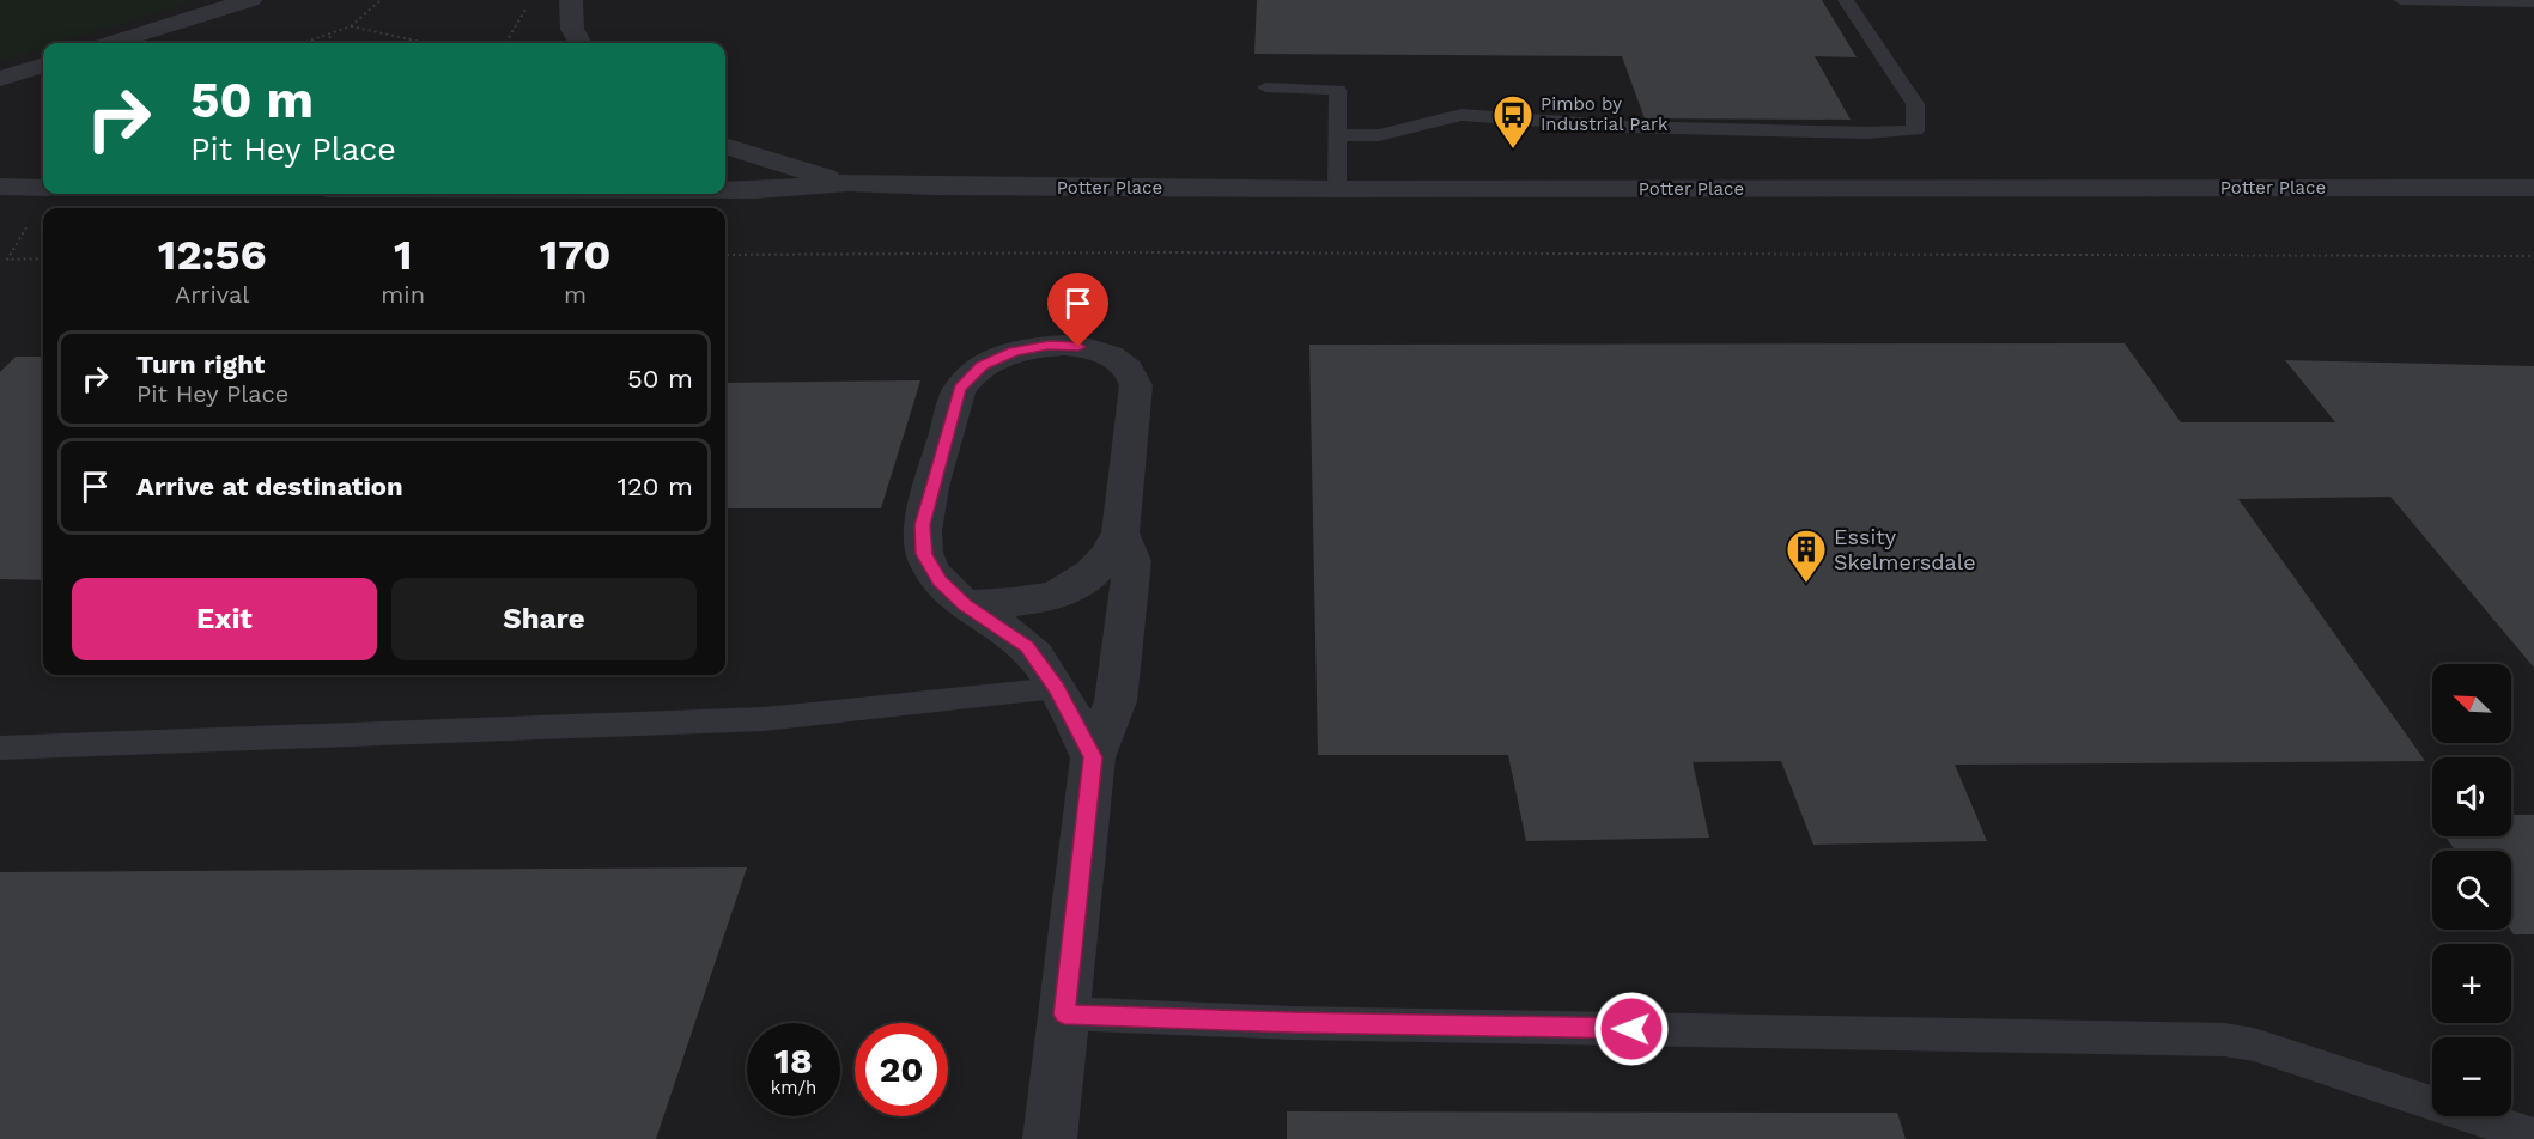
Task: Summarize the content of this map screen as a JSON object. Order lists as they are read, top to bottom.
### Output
{
  "streets": {
    "street": ["Potter Place"]
  },
  "places": {
    "bus stop": ["Pimbo by Industrial Park"],
    "building": ["Essity Skelmersdale"]
  },
  "north": "top left",
  "page": {
    "turn": ["50 m", "Pit Hey Place"],
    "eta": [
      "12:56",
      "Arrival",
      "1",
      "min",
      "170",
      "m"
    ],
    "list": [
      {
        "name": "Turn right",
        "note": "Pit Hey Place",
        "value": "50 m"
      },
      {
        "name": "Arrive at destination",
        "value": "120 m"
      }
    ],
    "buttons": ["Exit", "Share"],
    "map_buttons": ["+", "−"],
    "speed": "18 km/h",
    "limit": "20"
  }
}
